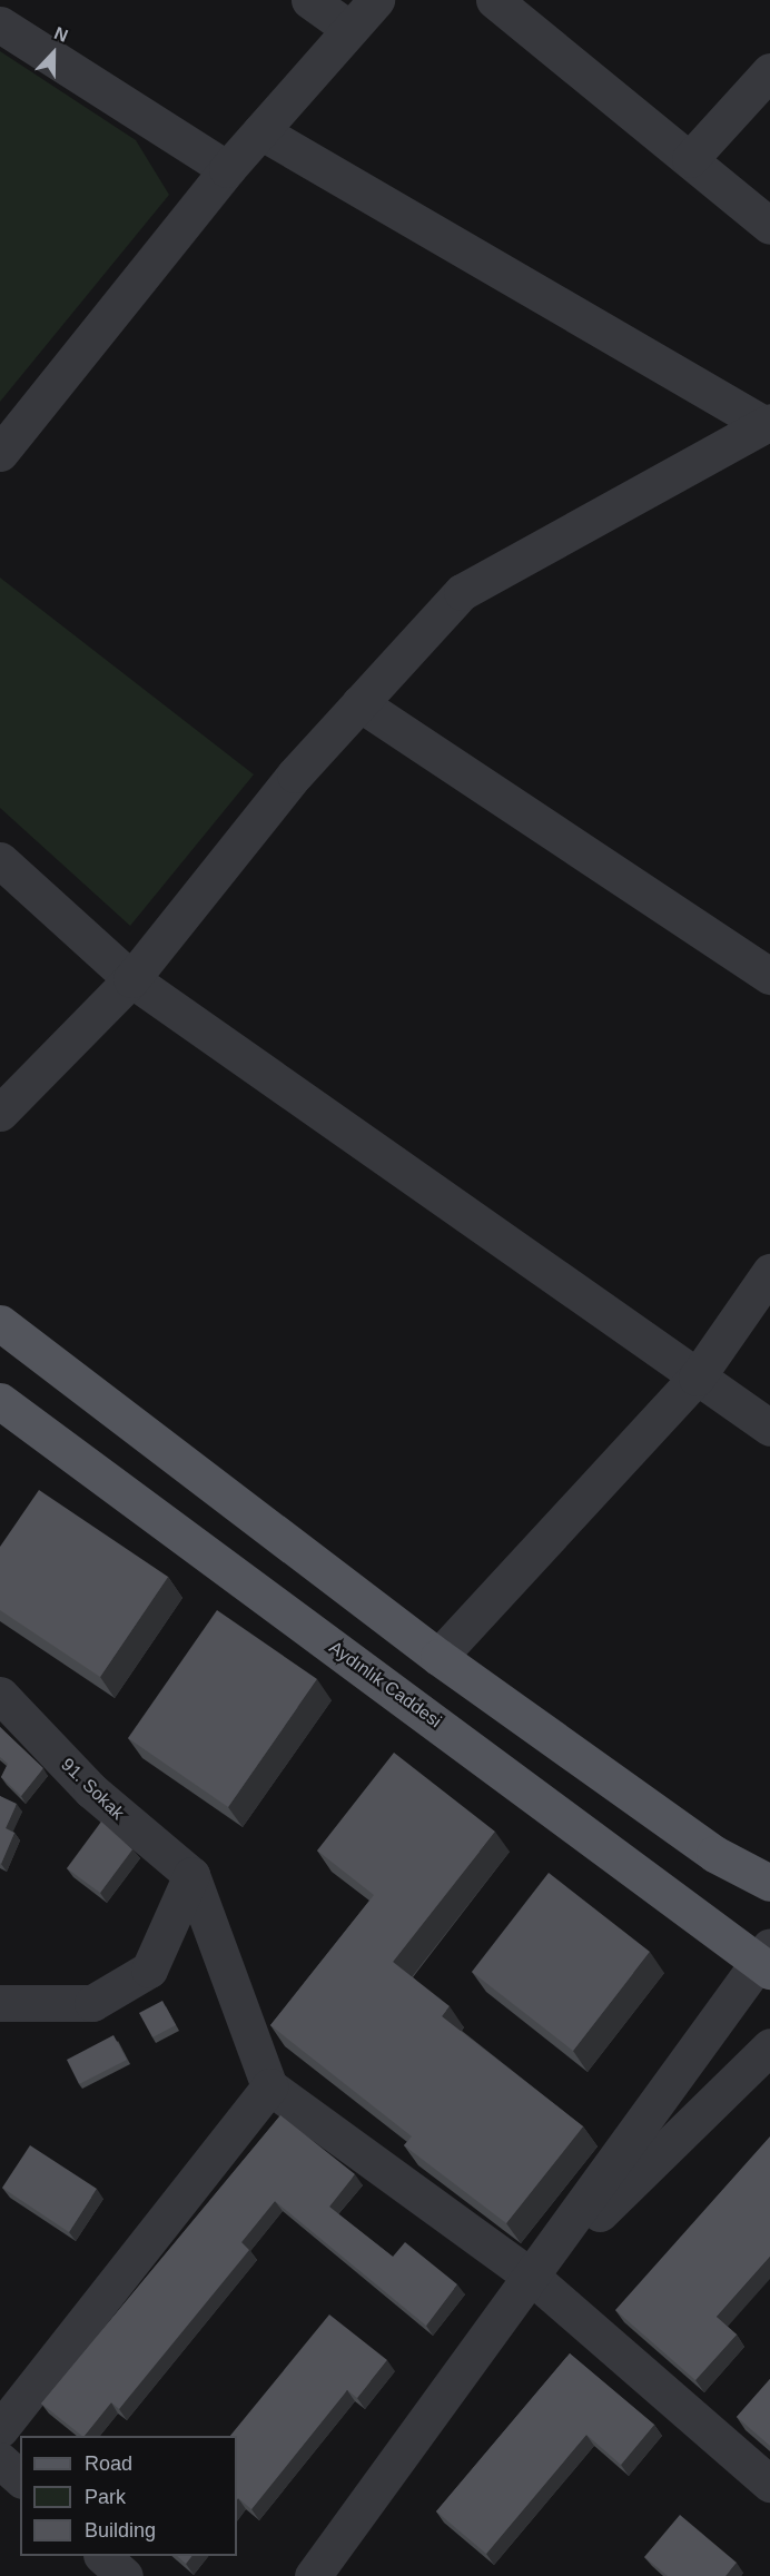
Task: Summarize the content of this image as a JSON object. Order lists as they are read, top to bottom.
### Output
{
  "streets": {
    "main road": ["Aydınlık Caddesi"],
    "street": ["91. Sokak"]
  },
  "legend": ["Road", "Park", "Building"],
  "north": "top"
}
